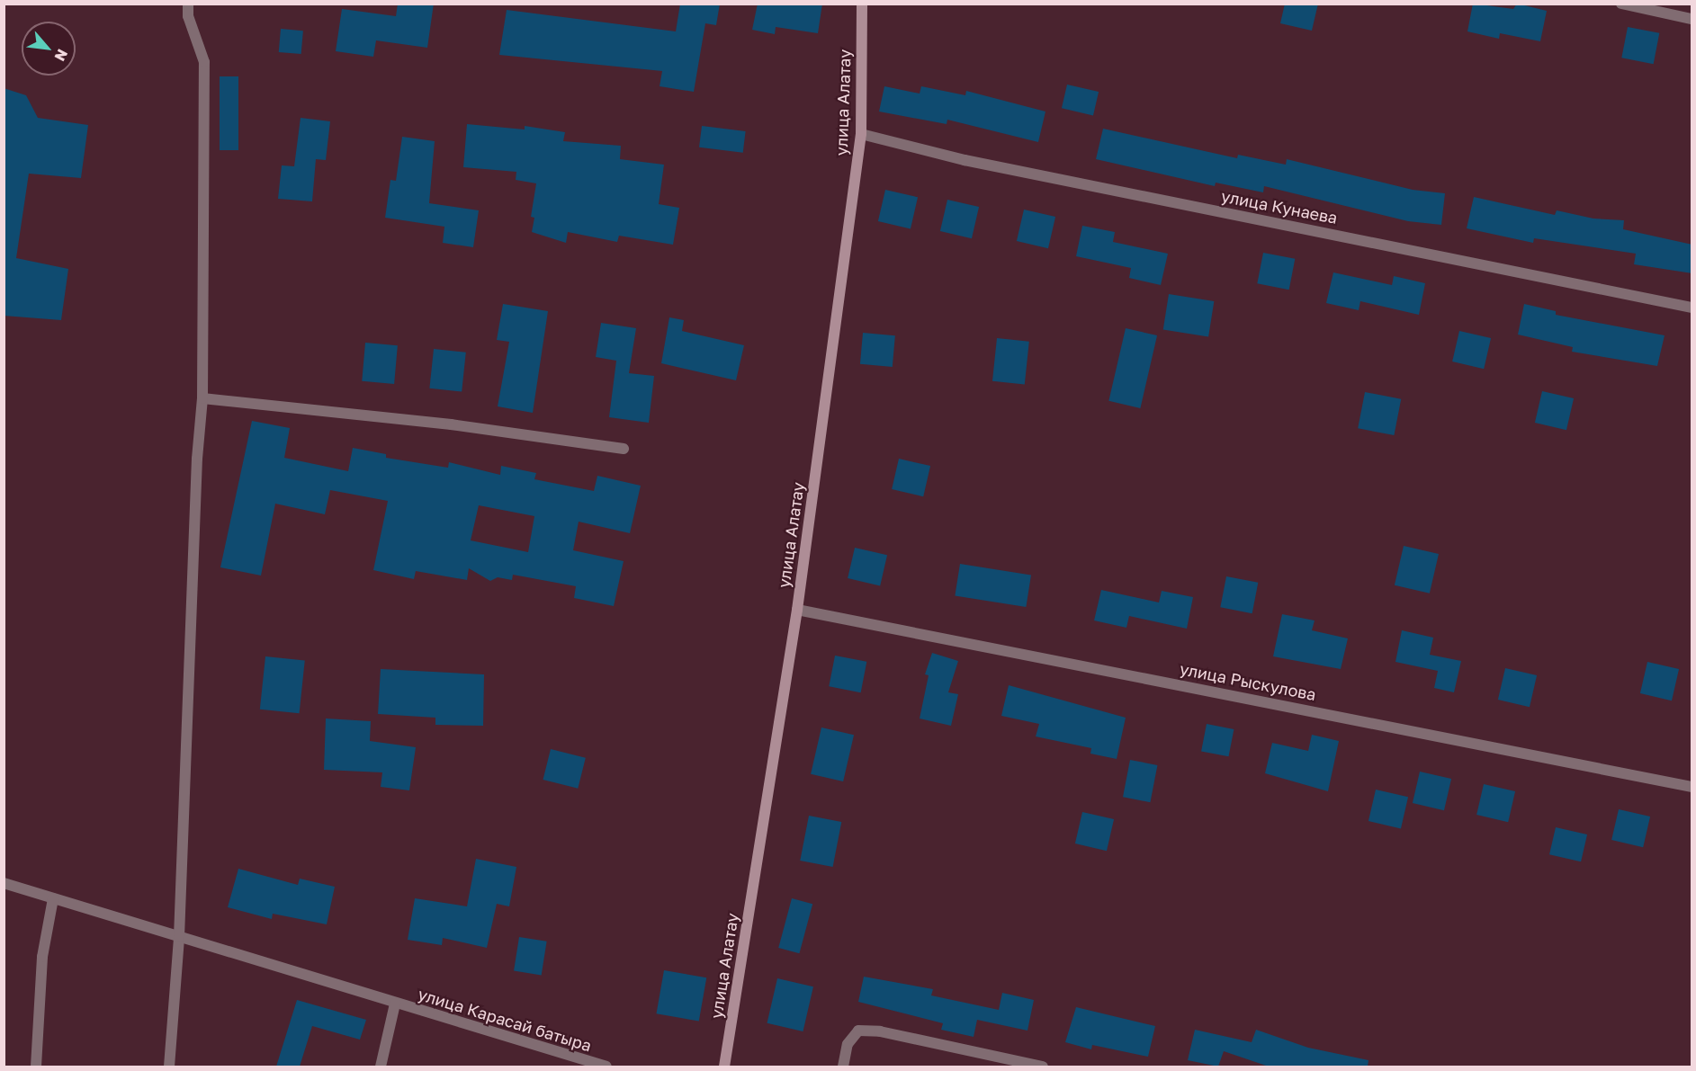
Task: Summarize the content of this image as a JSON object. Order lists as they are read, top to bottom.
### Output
{
  "streets": {
    "street": [
      "улица Алатау",
      "улица Кунаева",
      "улица Рыскулова",
      "улица Карасай батыра"
    ]
  },
  "crossings": [
    ["улица Алатау", "улица Кунаева"],
    ["улица Алатау", "улица Рыскулова"]
  ],
  "north": "bottom right"
}
